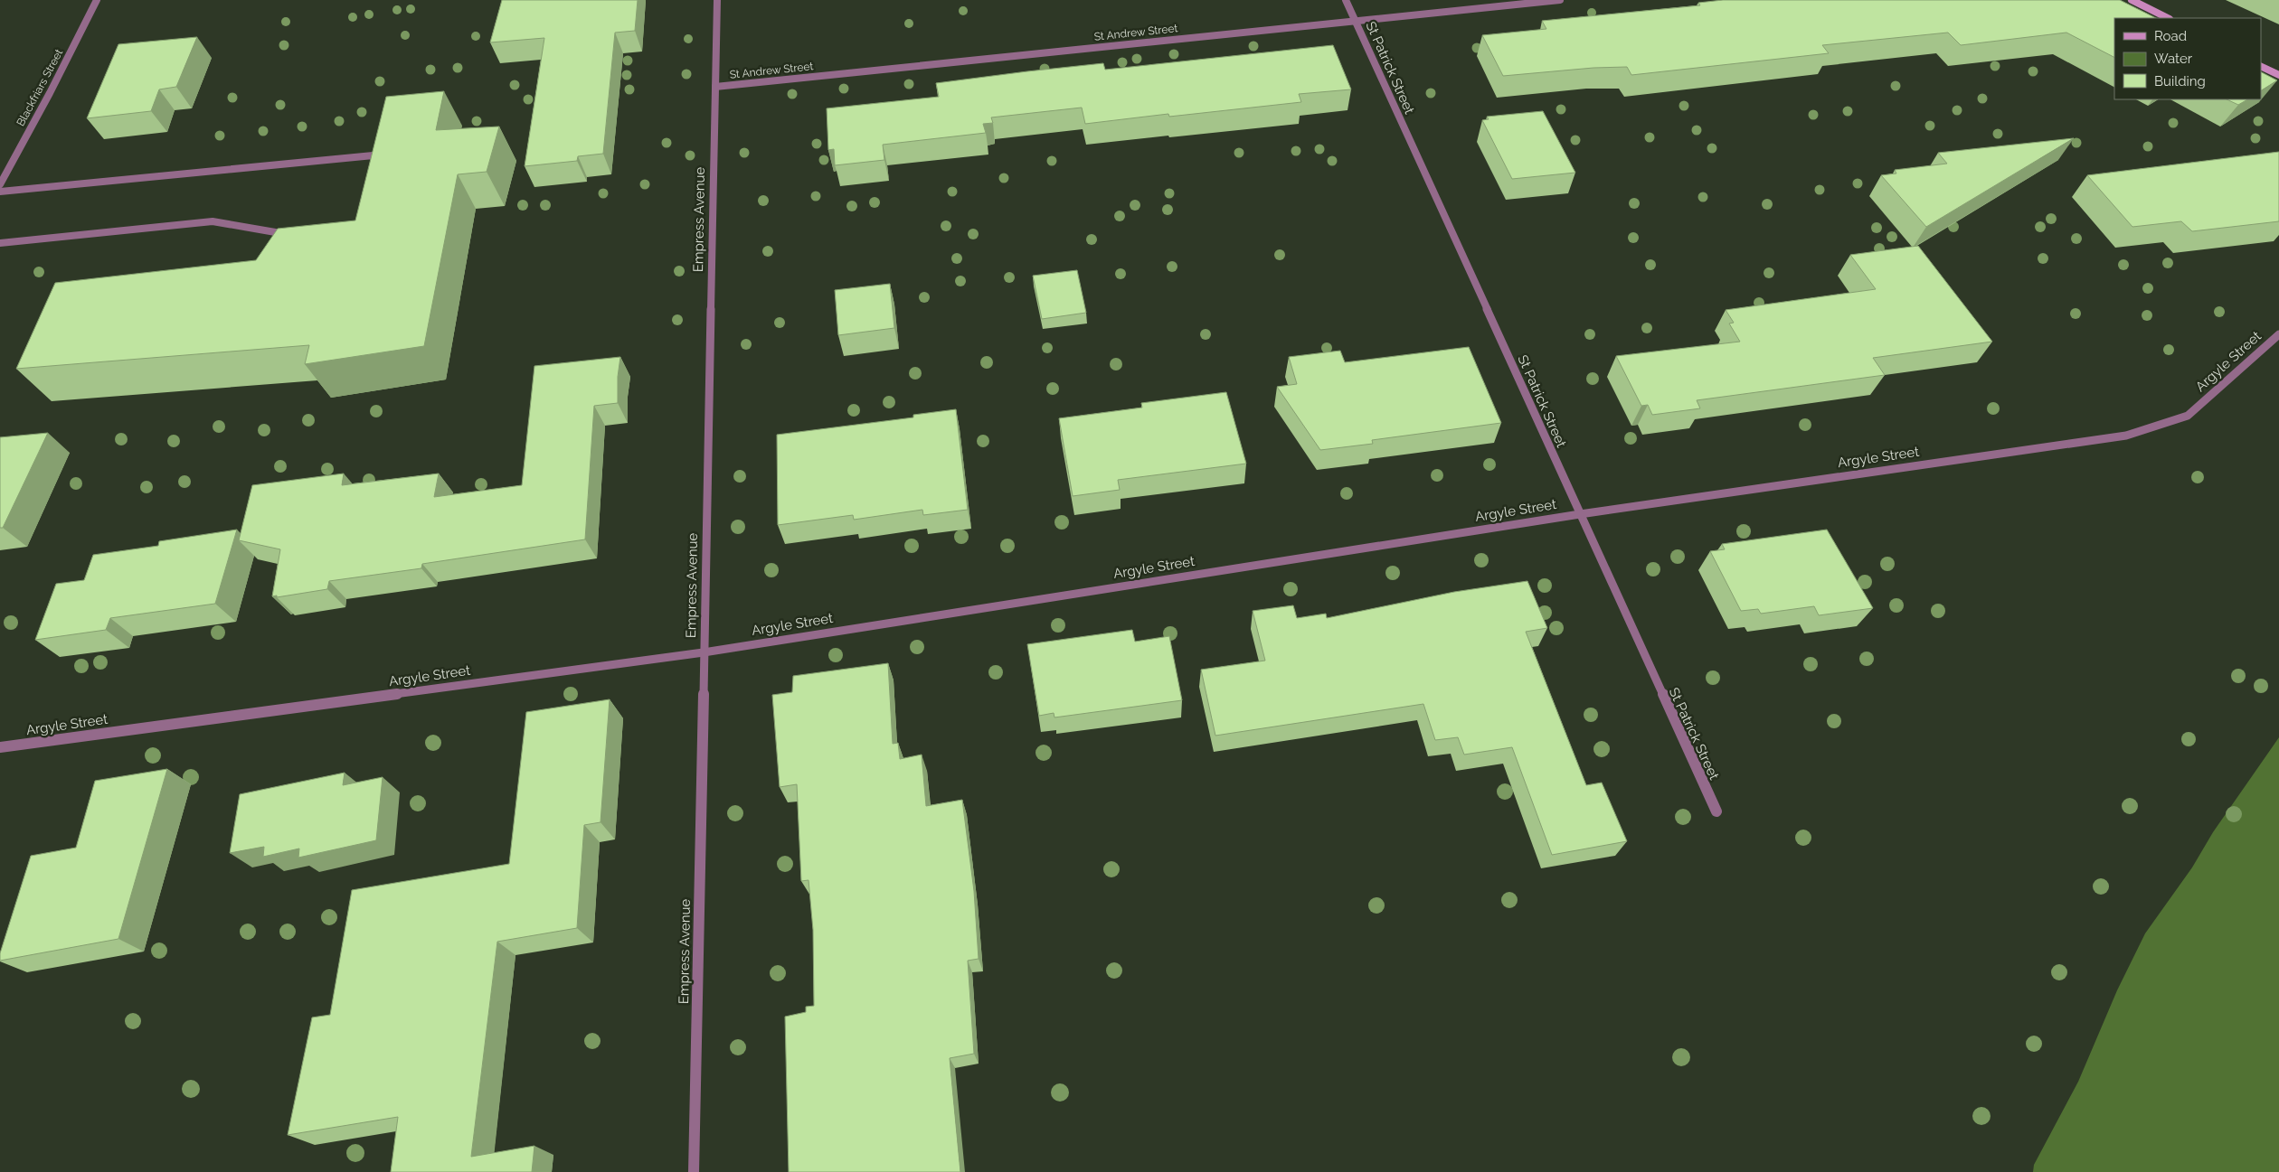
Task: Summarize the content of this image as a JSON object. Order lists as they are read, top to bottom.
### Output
{
  "streets": {
    "street": [
      "St Andrew Street",
      "St Patrick Street",
      "Blackfriars Street",
      "Empress Avenue",
      "Argyle Street"
    ]
  },
  "crossings": [
    ["St Andrew Street", "St Patrick Street"],
    ["St Andrew Street", "Empress Avenue"],
    ["St Patrick Street", "Argyle Street"],
    ["Empress Avenue", "Argyle Street"]
  ],
  "legend": ["Road", "Water", "Building"]
}
